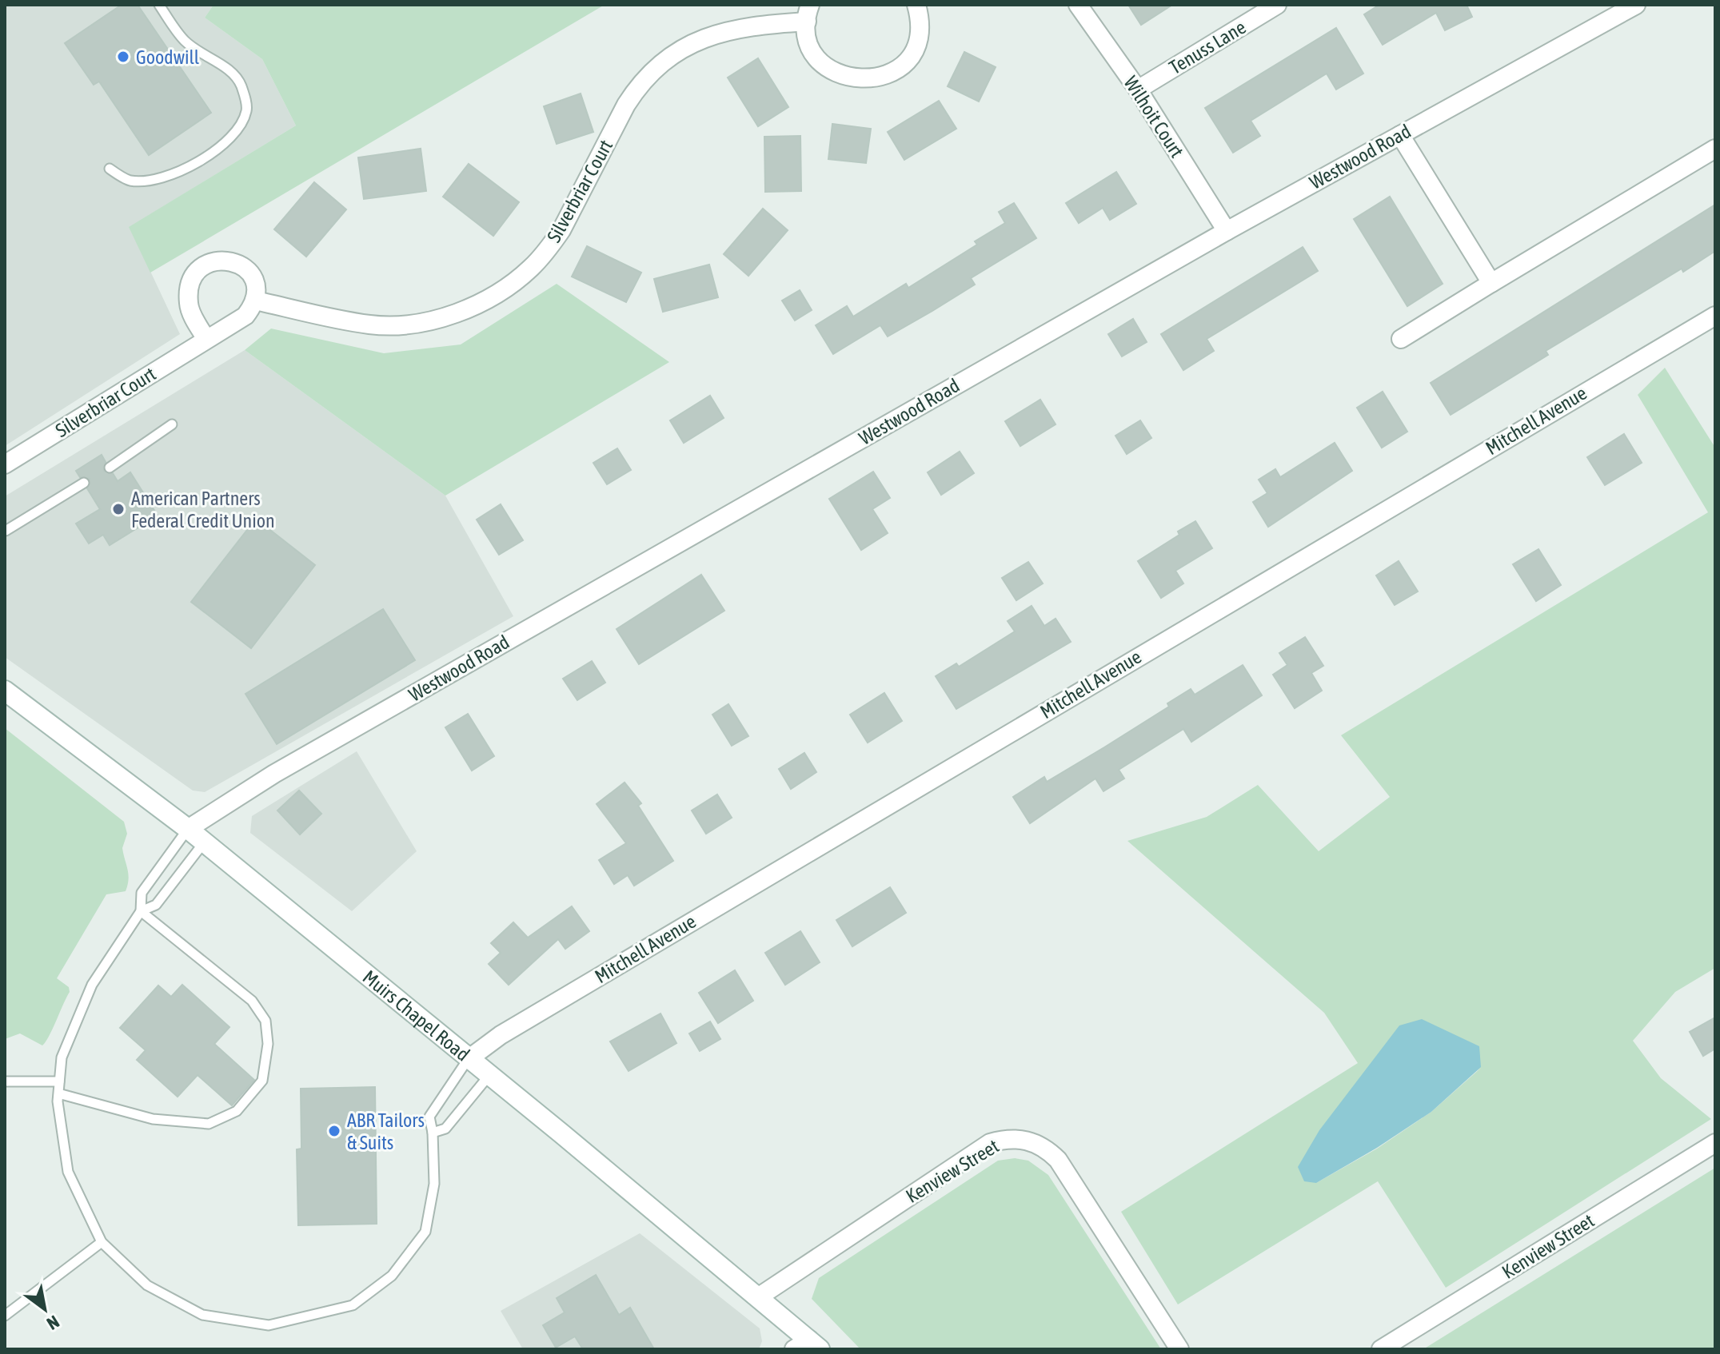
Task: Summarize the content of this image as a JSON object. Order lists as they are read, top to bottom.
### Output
{
  "streets": {
    "main road": ["Muirs Chapel Road"],
    "street": [
      "Tenuss Lane",
      "Wilhoit Court",
      "Westwood Road",
      "Silverbriar Court",
      "Mitchell Avenue",
      "Kenview Street"
    ]
  },
  "crossings": [
    ["Tenuss Lane", "Wilhoit Court"],
    ["Wilhoit Court", "Westwood Road"],
    ["Westwood Road", "Muirs Chapel Road"],
    ["Mitchell Avenue", "Muirs Chapel Road"],
    ["Muirs Chapel Road", "Kenview Street"]
  ],
  "places": ["Goodwill", "American Partners Federal Credit Union", "ABR Tailors & Suits"],
  "north": "bottom right"
}
